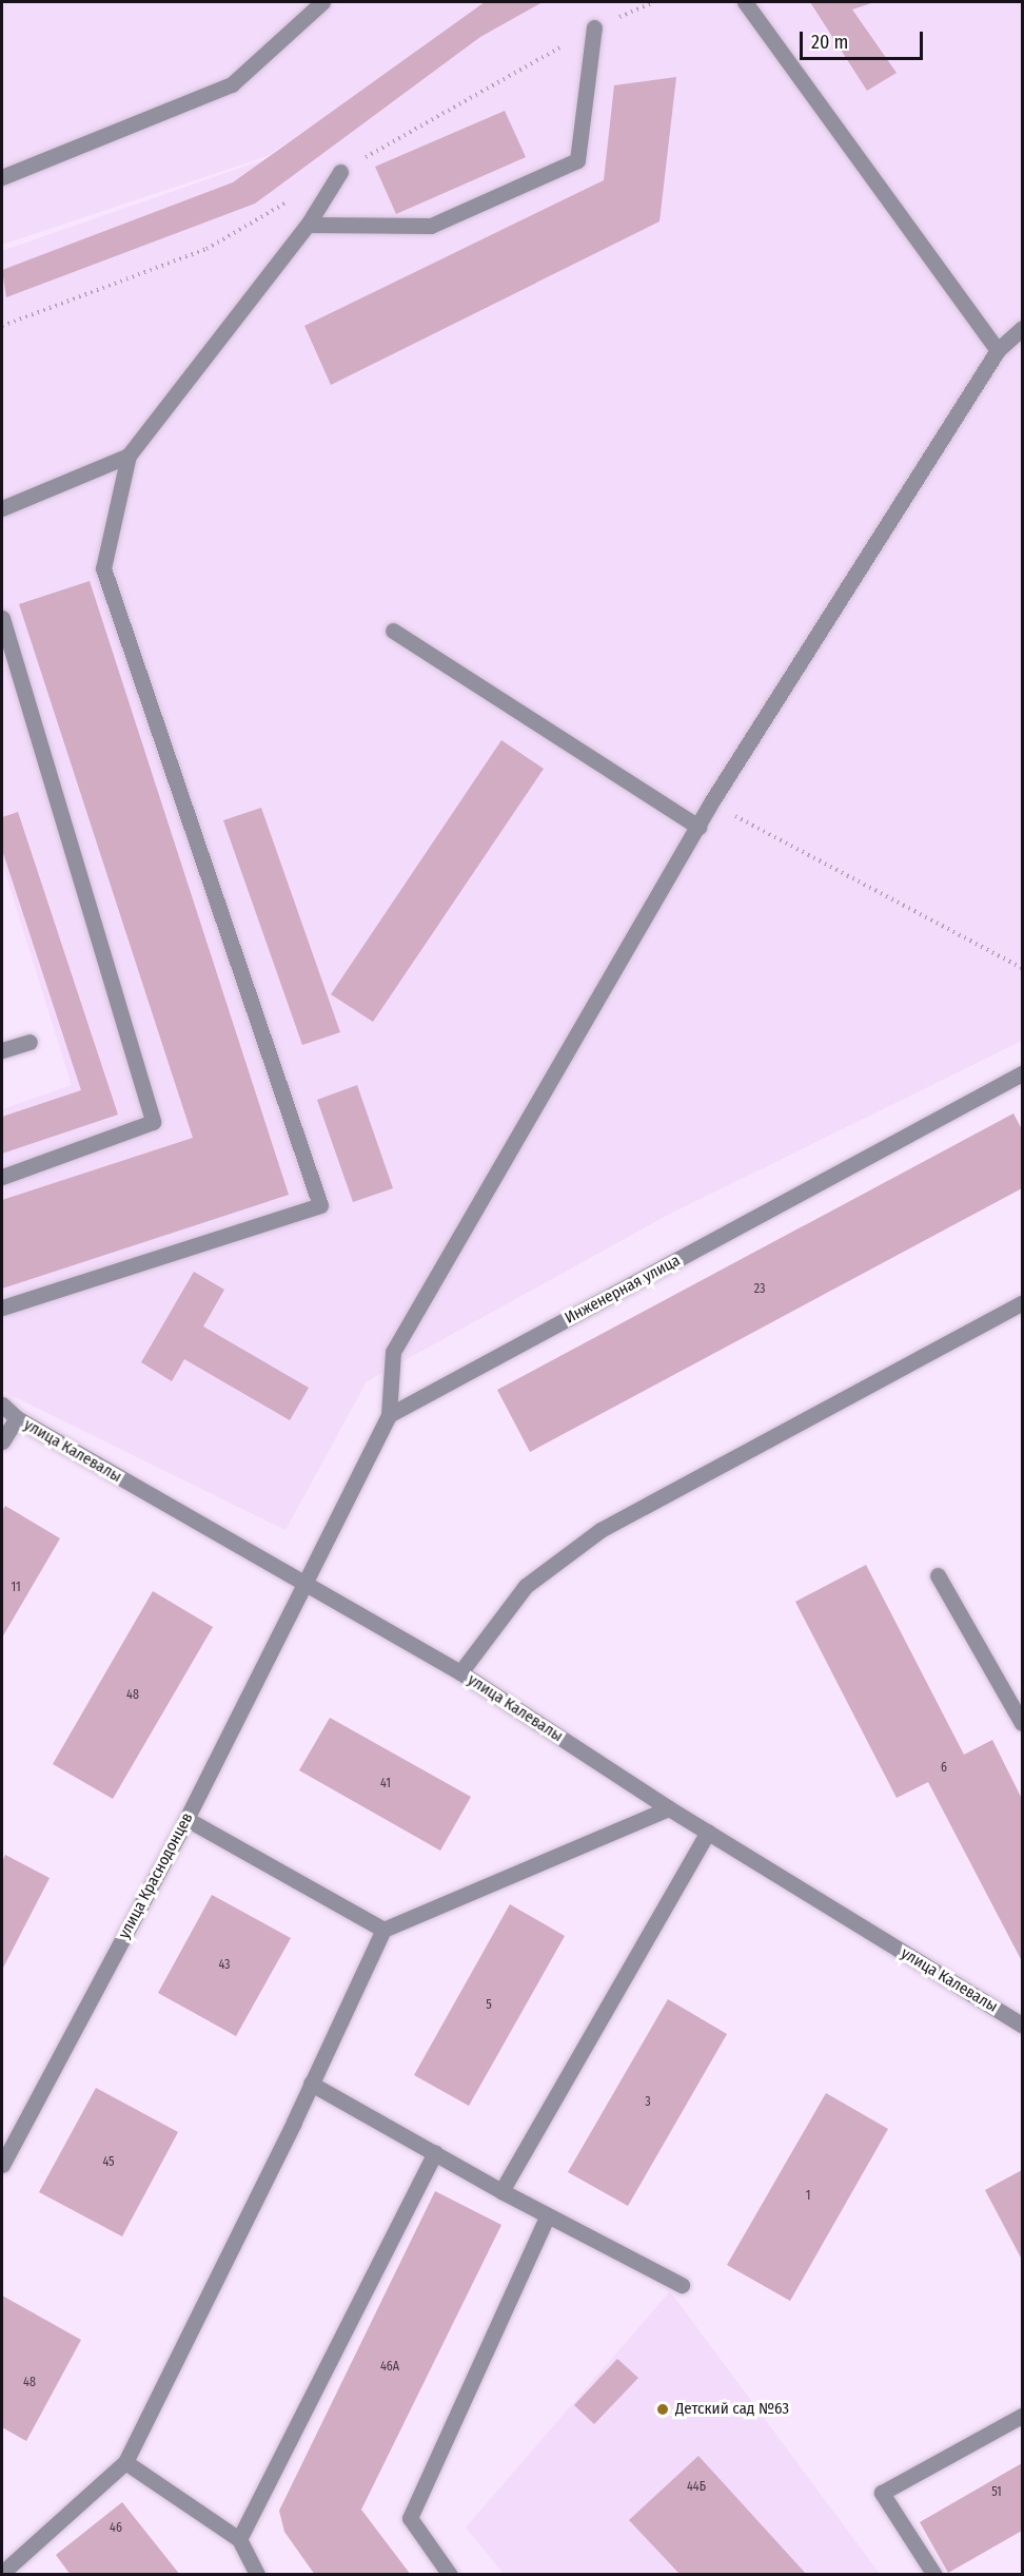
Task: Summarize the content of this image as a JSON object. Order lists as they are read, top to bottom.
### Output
{
  "streets": {
    "street": ["Инженерная улица", "улица Калевалы", "улица Краснодонцев"]
  },
  "crossings": [
    ["улица Калевалы", "улица Краснодонцев"]
  ],
  "places": ["Детский сад №63"],
  "house_numbers": [
    "23",
    "11",
    "48",
    "6",
    "41",
    "43",
    "5",
    "3",
    "45",
    "1",
    "46А",
    "48",
    "44Б",
    "51",
    "46"
  ],
  "scale_bar": "20 m"
}
